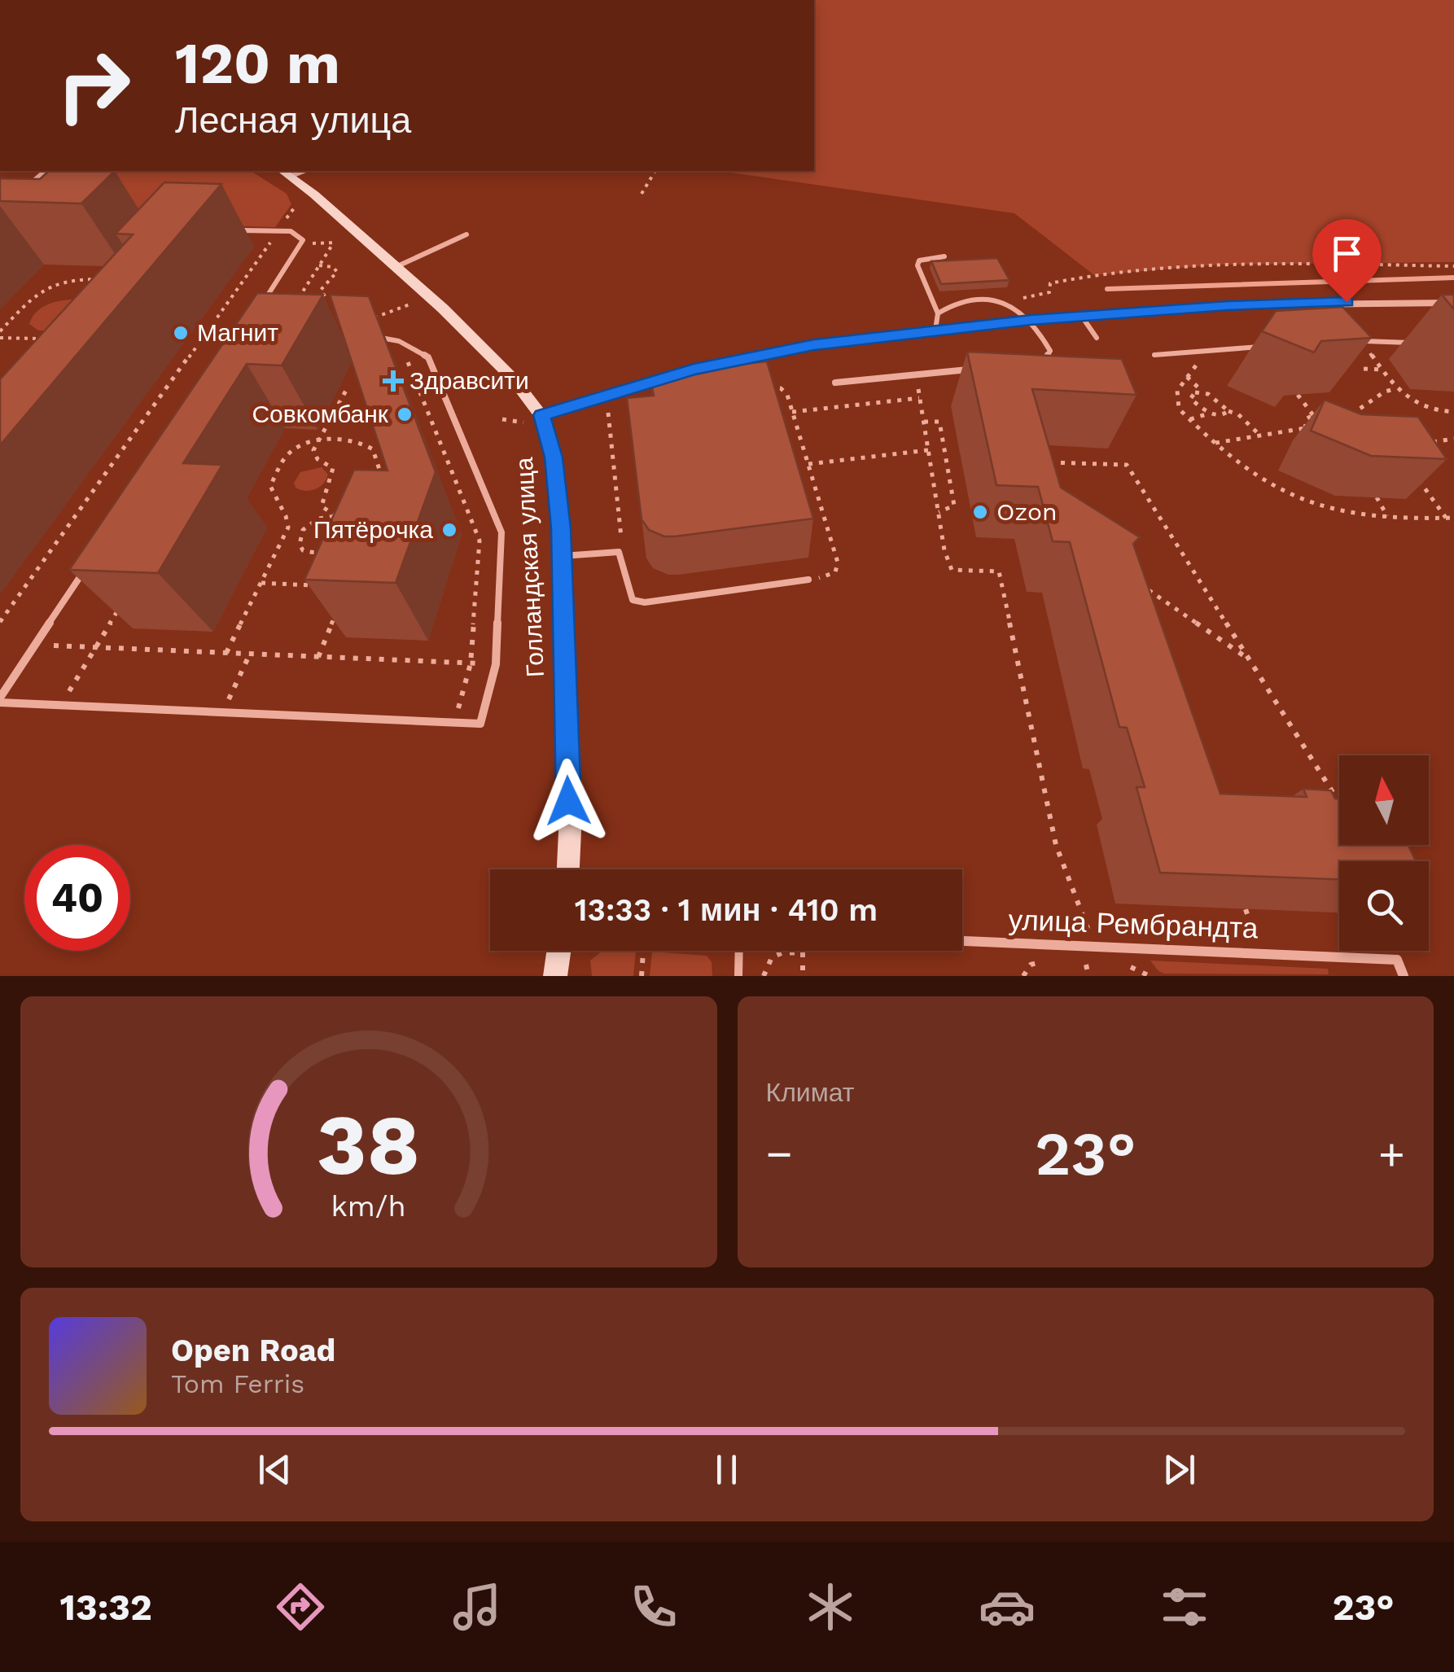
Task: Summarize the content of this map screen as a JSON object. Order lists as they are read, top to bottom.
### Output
{
  "streets": {
    "street": ["Голландская улица", "улица Рембрандта"]
  },
  "places": {
    "other": [
      "Магнит",
      "Совкомбанк",
      "Ozon",
      "Пятёрочка"
    ],
    "health": ["Здравсити"]
  },
  "north": "top",
  "page": {
    "turn": ["120 m", "Лесная улица"],
    "limit": "40",
    "trip": "13:33 · 1 мин · 410 m",
    "tile": "Климат",
    "heat": ["−", "23°", "+"],
    "song": ["Open Road", "Tom Ferris"],
    "tabs": ["13:32", "23°"],
    "gauge": ["38", "km/h"]
  }
}
